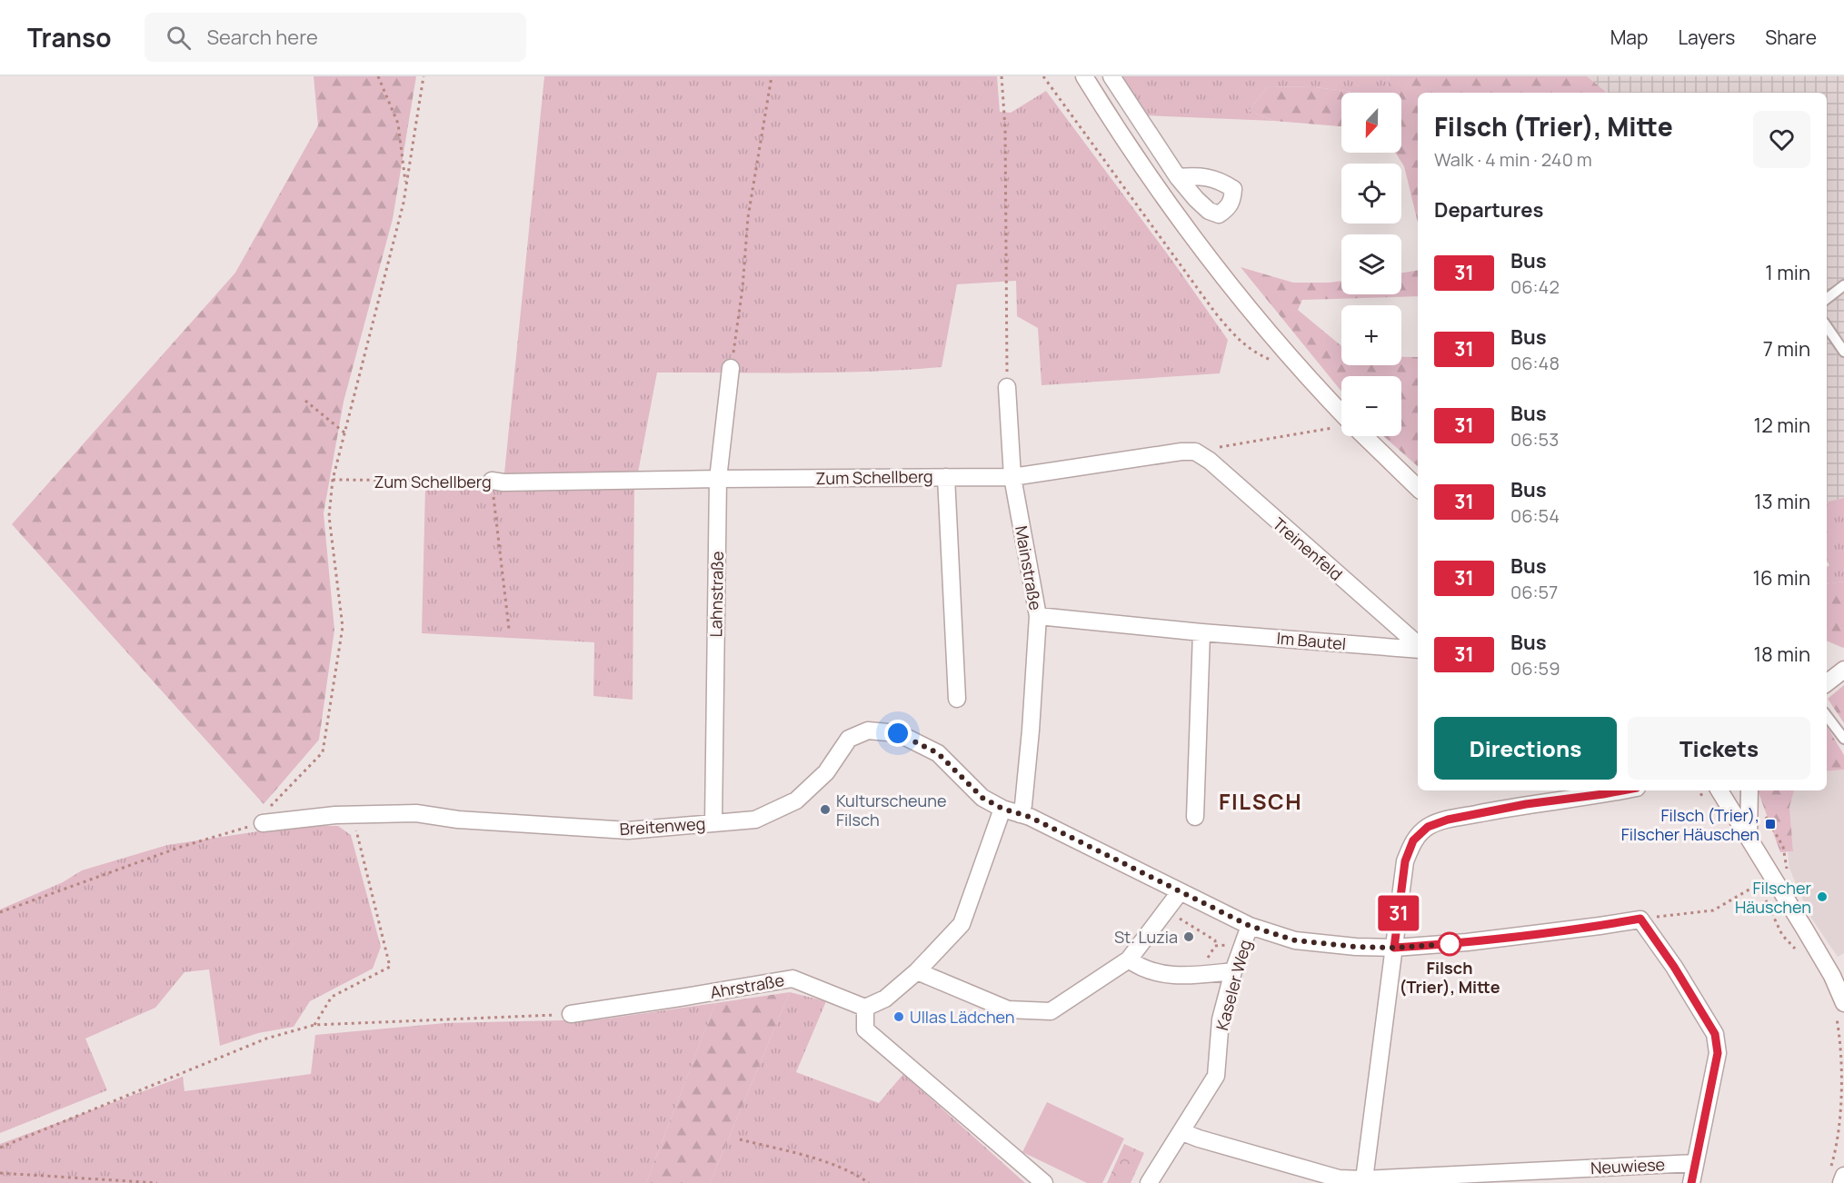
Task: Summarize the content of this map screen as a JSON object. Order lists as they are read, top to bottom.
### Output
{
  "streets": {
    "street": [
      "Zum Schellberg",
      "Treinenfeld",
      "Mainstraße",
      "Lahnstraße",
      "Im Bautel",
      "Breitenweg",
      "Kaseler Weg",
      "Ahrstraße",
      "Neuwiese"
    ]
  },
  "crossings": [
    ["Zum Schellberg", "Treinenfeld"],
    ["Zum Schellberg", "Mainstraße"],
    ["Zum Schellberg", "Lahnstraße"],
    ["Mainstraße", "Im Bautel"],
    ["Mainstraße", "Breitenweg"],
    ["Lahnstraße", "Breitenweg"],
    ["Breitenweg", "Kaseler Weg"],
    ["Kaseler Weg", "Neuwiese"]
  ],
  "districts": ["FILSCH"],
  "places": {
    "other": [
      "Kulturscheune Filsch",
      "Filscher Häuschen",
      "St. Luzia",
      "Filsch (Trier), Mitte",
      "Ullas Lädchen"
    ],
    "transit": ["Filsch (Trier), Filscher Häuschen"]
  },
  "lines": ["bus line 31"],
  "north": "bottom",
  "page": {
    "header": "Transo",
    "search": "Search here",
    "nav": ["Map", "Layers", "Share"],
    "on_map": "31",
    "map_buttons": ["+", "−"],
    "heading": [
      ["Filsch (Trier), Mitte", "Walk · 4 min · 240 m"],
      "Departures"
    ],
    "list": [
      {
        "mark": "31",
        "name": "Bus",
        "note": "06:42",
        "value": "1 min"
      },
      {
        "mark": "31",
        "name": "Bus",
        "note": "06:48",
        "value": "7 min"
      },
      {
        "mark": "31",
        "name": "Bus",
        "note": "06:53",
        "value": "12 min"
      },
      {
        "mark": "31",
        "name": "Bus",
        "note": "06:54",
        "value": "13 min"
      },
      {
        "mark": "31",
        "name": "Bus",
        "note": "06:57",
        "value": "16 min"
      },
      {
        "mark": "31",
        "name": "Bus",
        "note": "06:59",
        "value": "18 min"
      }
    ],
    "buttons": ["Directions", "Tickets"]
  }
}
